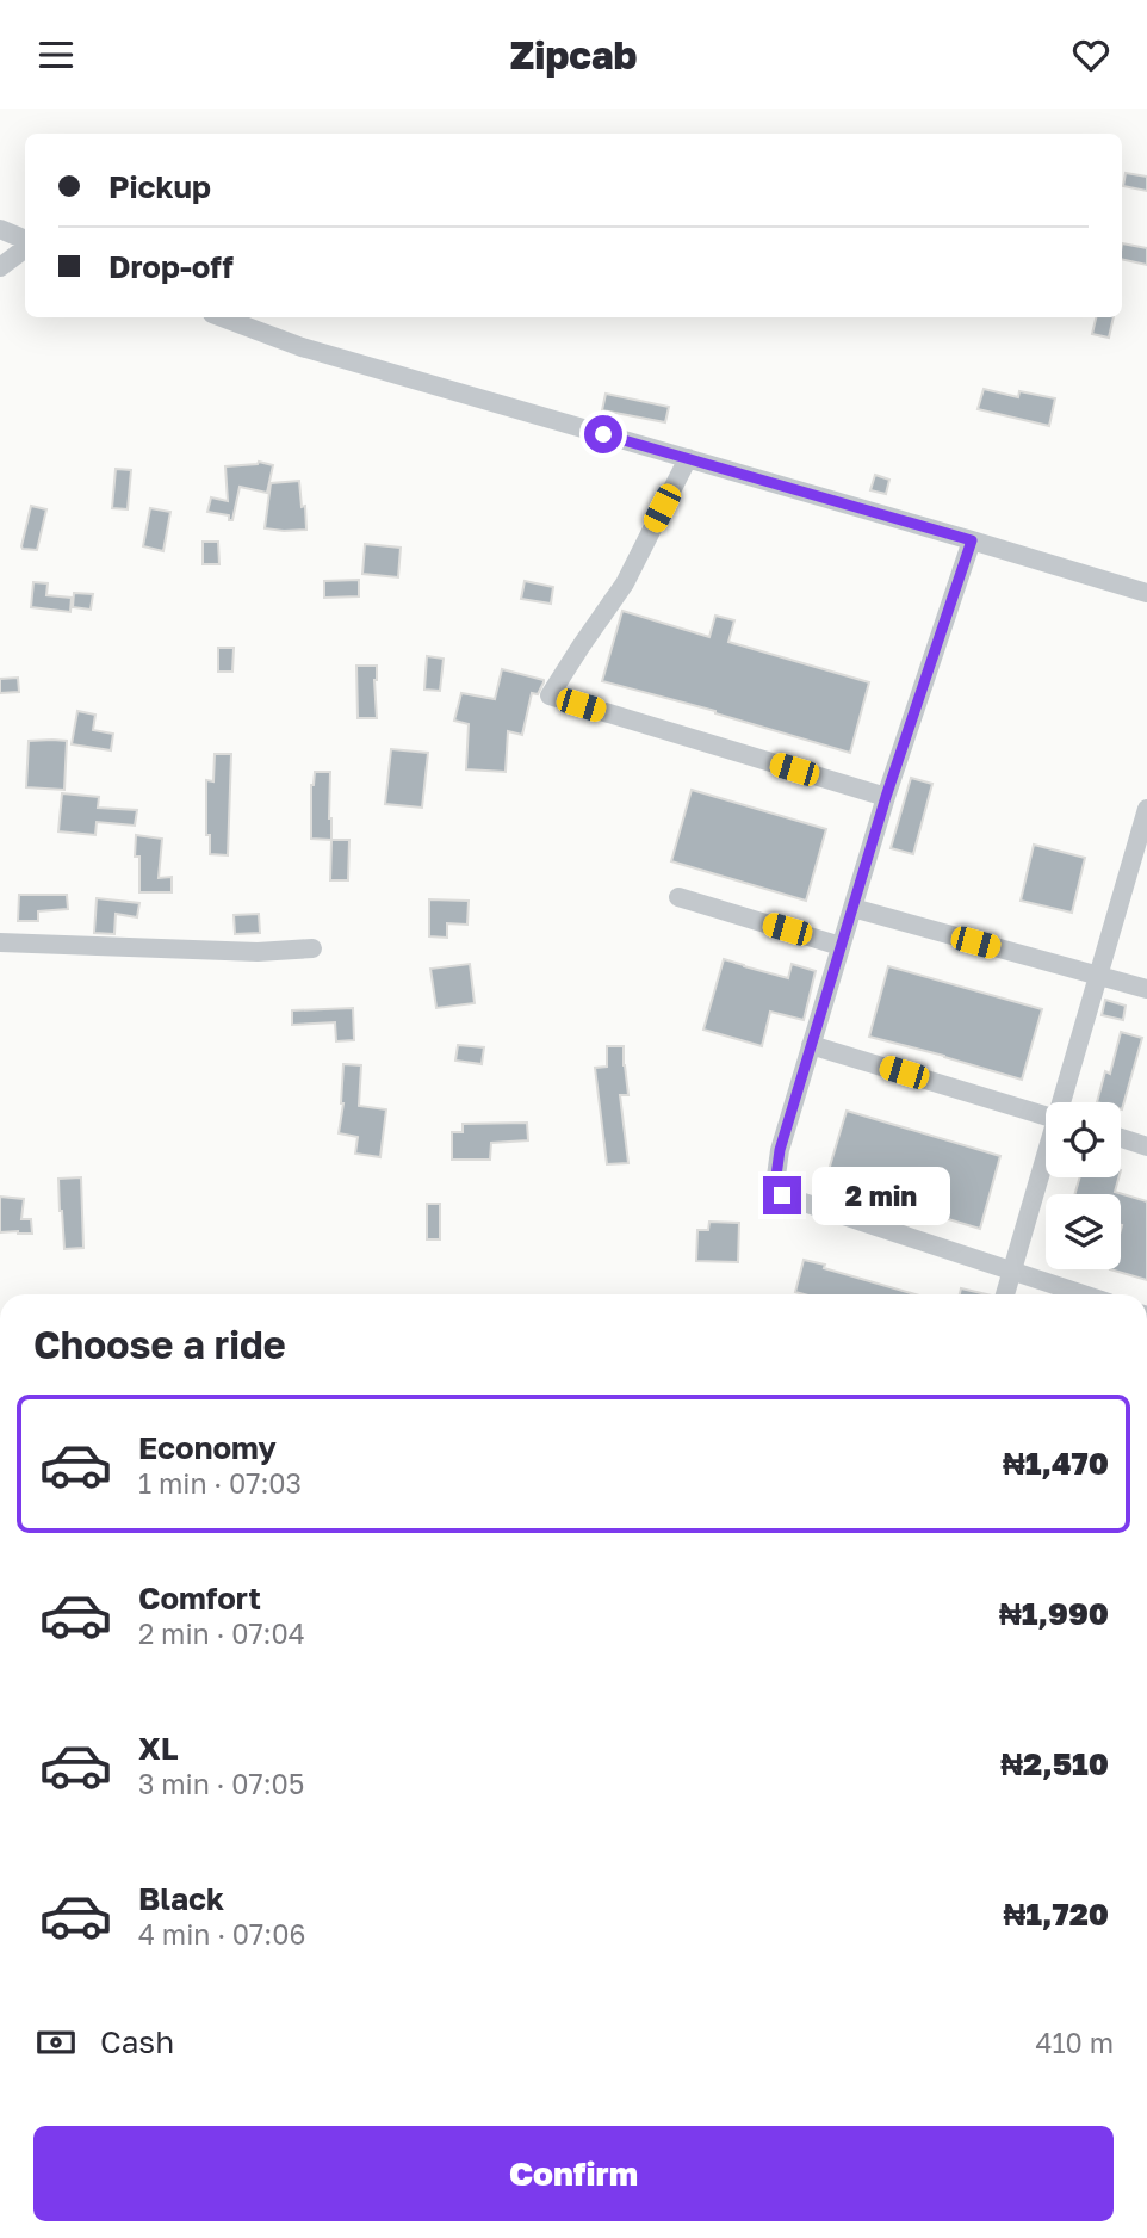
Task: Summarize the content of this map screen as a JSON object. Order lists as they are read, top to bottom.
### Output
{
  "page": {
    "header": "Zipcab",
    "banner": ["Pickup", "Drop-off"],
    "bubble": "2 min",
    "heading": "Choose a ride",
    "list": [
      {
        "name": "Economy",
        "note": "1 min · 07:03",
        "value": "₦1,470"
      },
      {
        "name": "Comfort",
        "note": "2 min · 07:04",
        "value": "₦1,990"
      },
      {
        "name": "XL",
        "note": "3 min · 07:05",
        "value": "₦2,510"
      },
      {
        "name": "Black",
        "note": "4 min · 07:06",
        "value": "₦1,720"
      }
    ],
    "pay": ["Cash", "410 m"],
    "buttons": "Confirm"
  }
}
